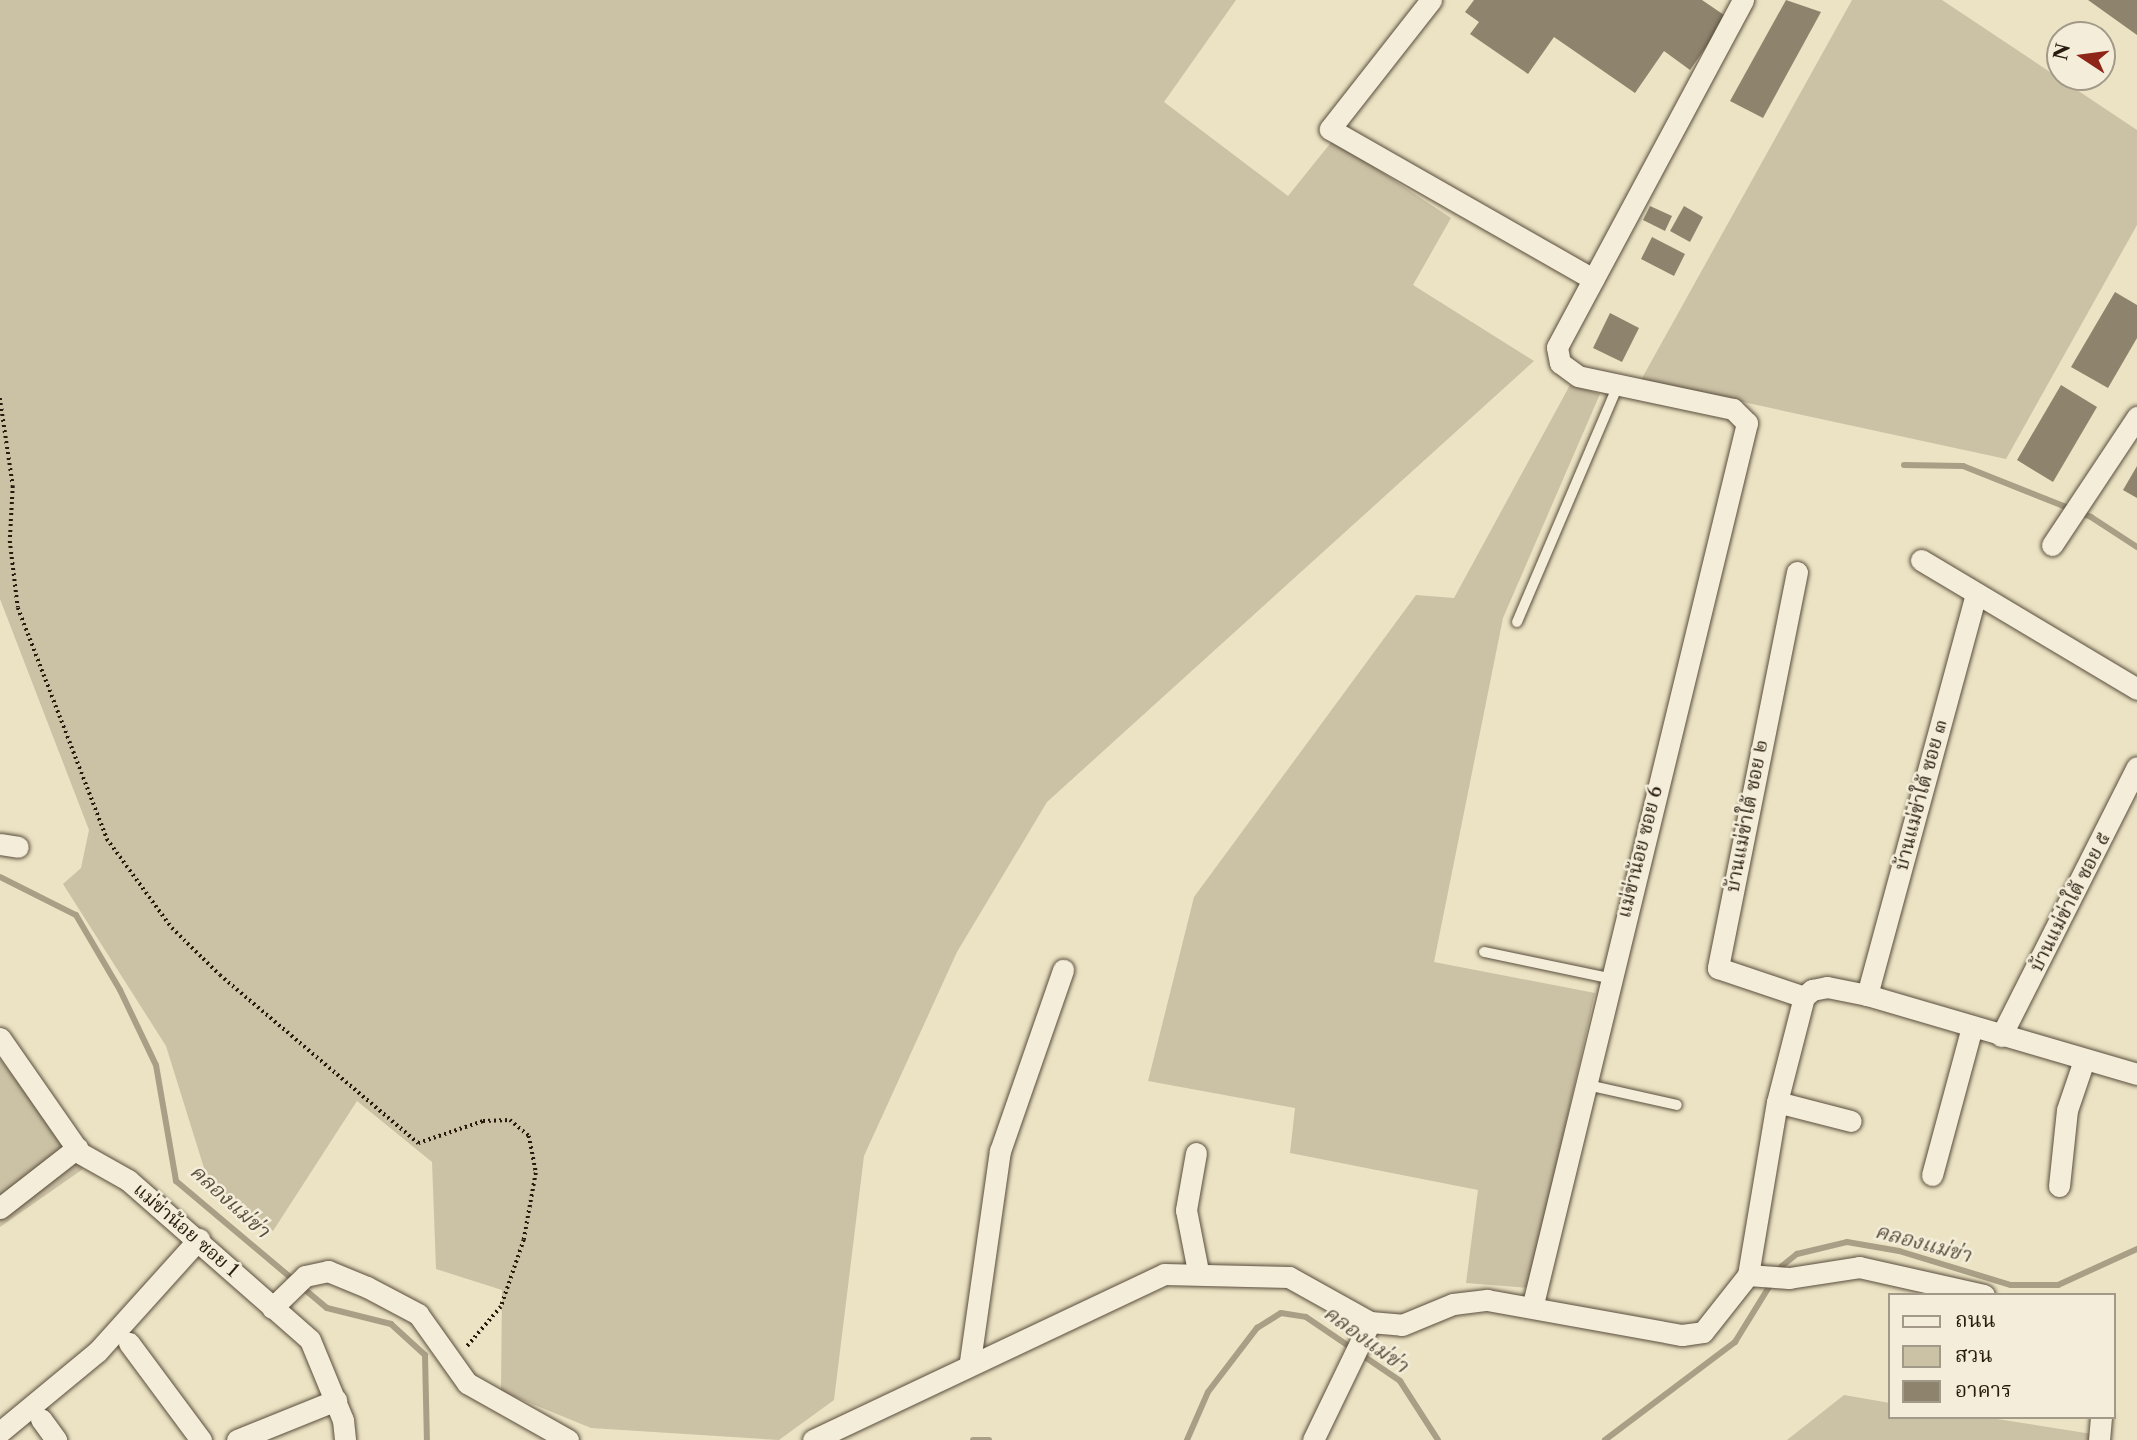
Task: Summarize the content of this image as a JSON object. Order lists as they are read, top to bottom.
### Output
{
  "streets": {
    "street": [
      "บ้านแม่ข่าใต้ ซอย ๓",
      "บ้านแม่ข่าใต้ ซอย ๒",
      "แม่ข่าน้อย ซอย 6",
      "บ้านแม่ข่าใต้ ซอย ๕",
      "แม่ข่าน้อย ซอย 1"
    ]
  },
  "water": ["คลองแม่ข่า"],
  "legend": ["ถนน", "สวน", "อาคาร"],
  "north": "left"
}
